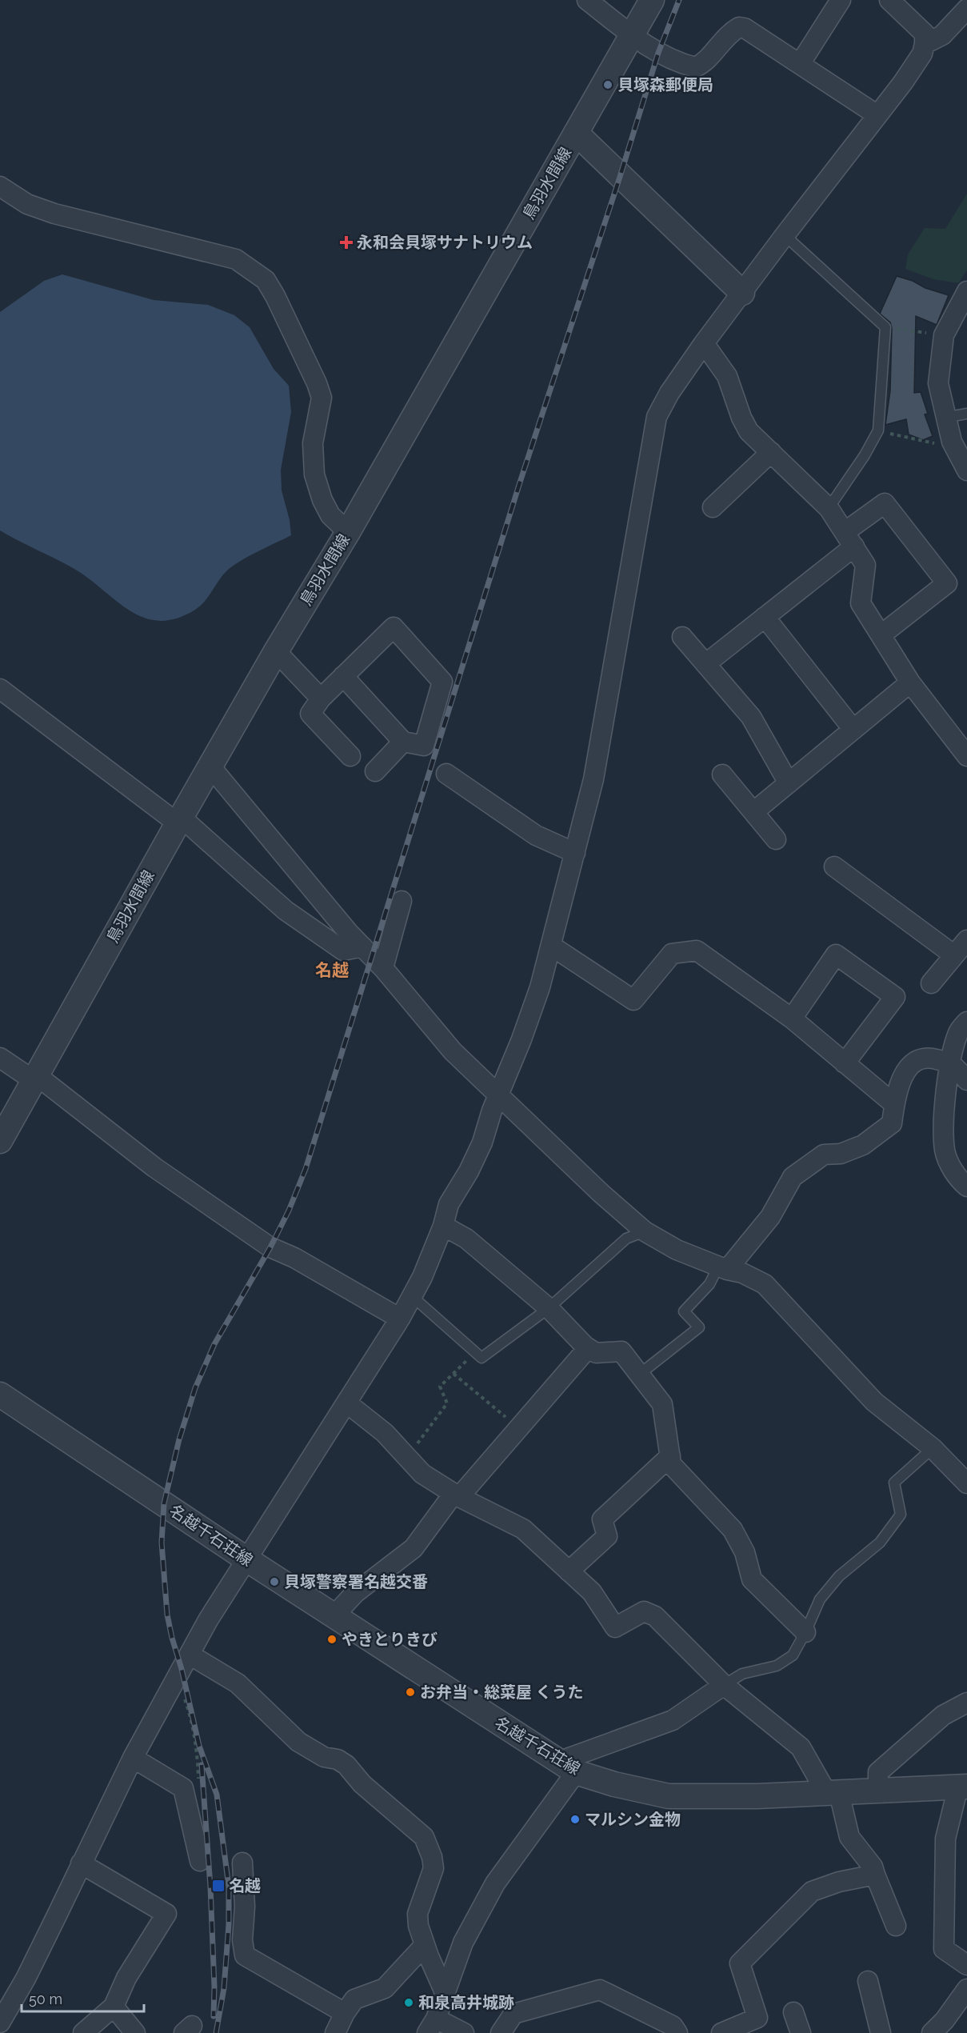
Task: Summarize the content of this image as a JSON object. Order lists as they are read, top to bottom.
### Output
{
  "streets": {
    "street": ["鳥羽水間線", "名越千石荘線"]
  },
  "districts": ["名越"],
  "places": {
    "other": [
      "貝塚森郵便局",
      "貝塚警察署名越交番",
      "やきとりきび",
      "お弁当・総菜屋 くうた",
      "マルシン金物",
      "和泉高井城跡"
    ],
    "health": ["永和会貝塚サナトリウム"],
    "transit": ["名越"]
  },
  "scale_bar": "50 m"
}
